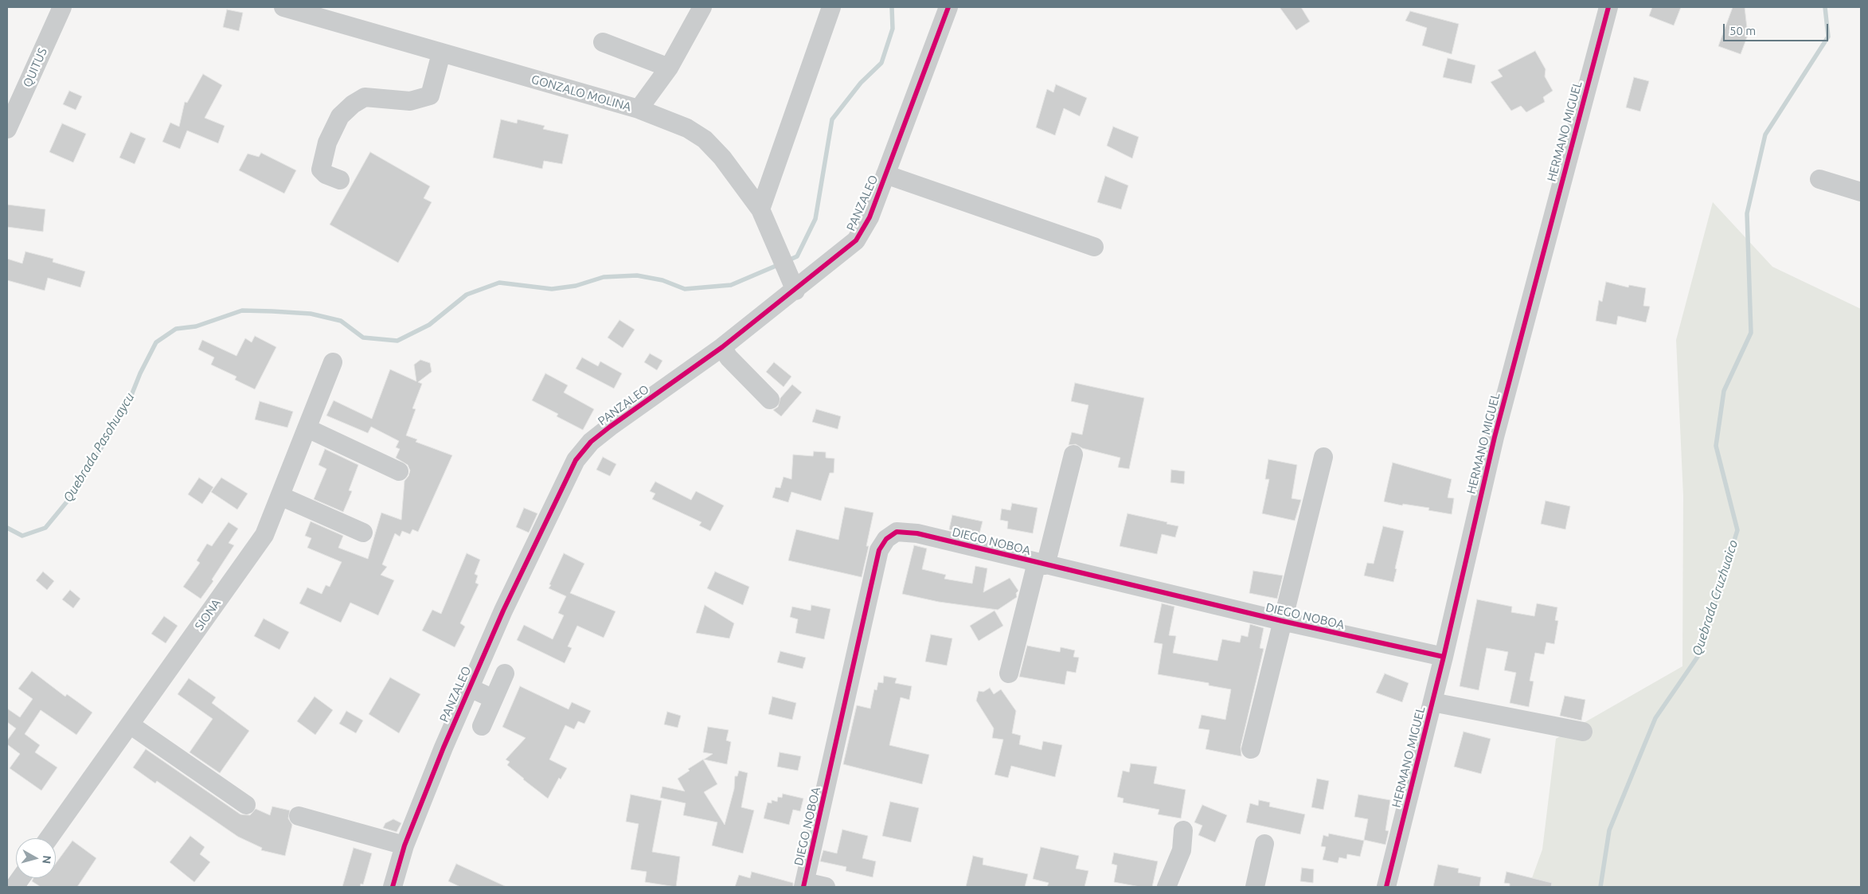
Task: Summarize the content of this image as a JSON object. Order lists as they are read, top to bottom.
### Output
{
  "streets": {
    "street": [
      "QUITUS",
      "GONZALO MOLINA",
      "HERMANO MIGUEL",
      "PANZALEO",
      "DIEGO NOBOA",
      "SIONA"
    ]
  },
  "crossings": [
    ["GONZALO MOLINA", "PANZALEO"],
    ["HERMANO MIGUEL", "DIEGO NOBOA"]
  ],
  "water": ["Quebrada Pasohuaycu", "Quebrada Cruzhuaico"],
  "scale_bar": "50 m",
  "north": "right"
}
